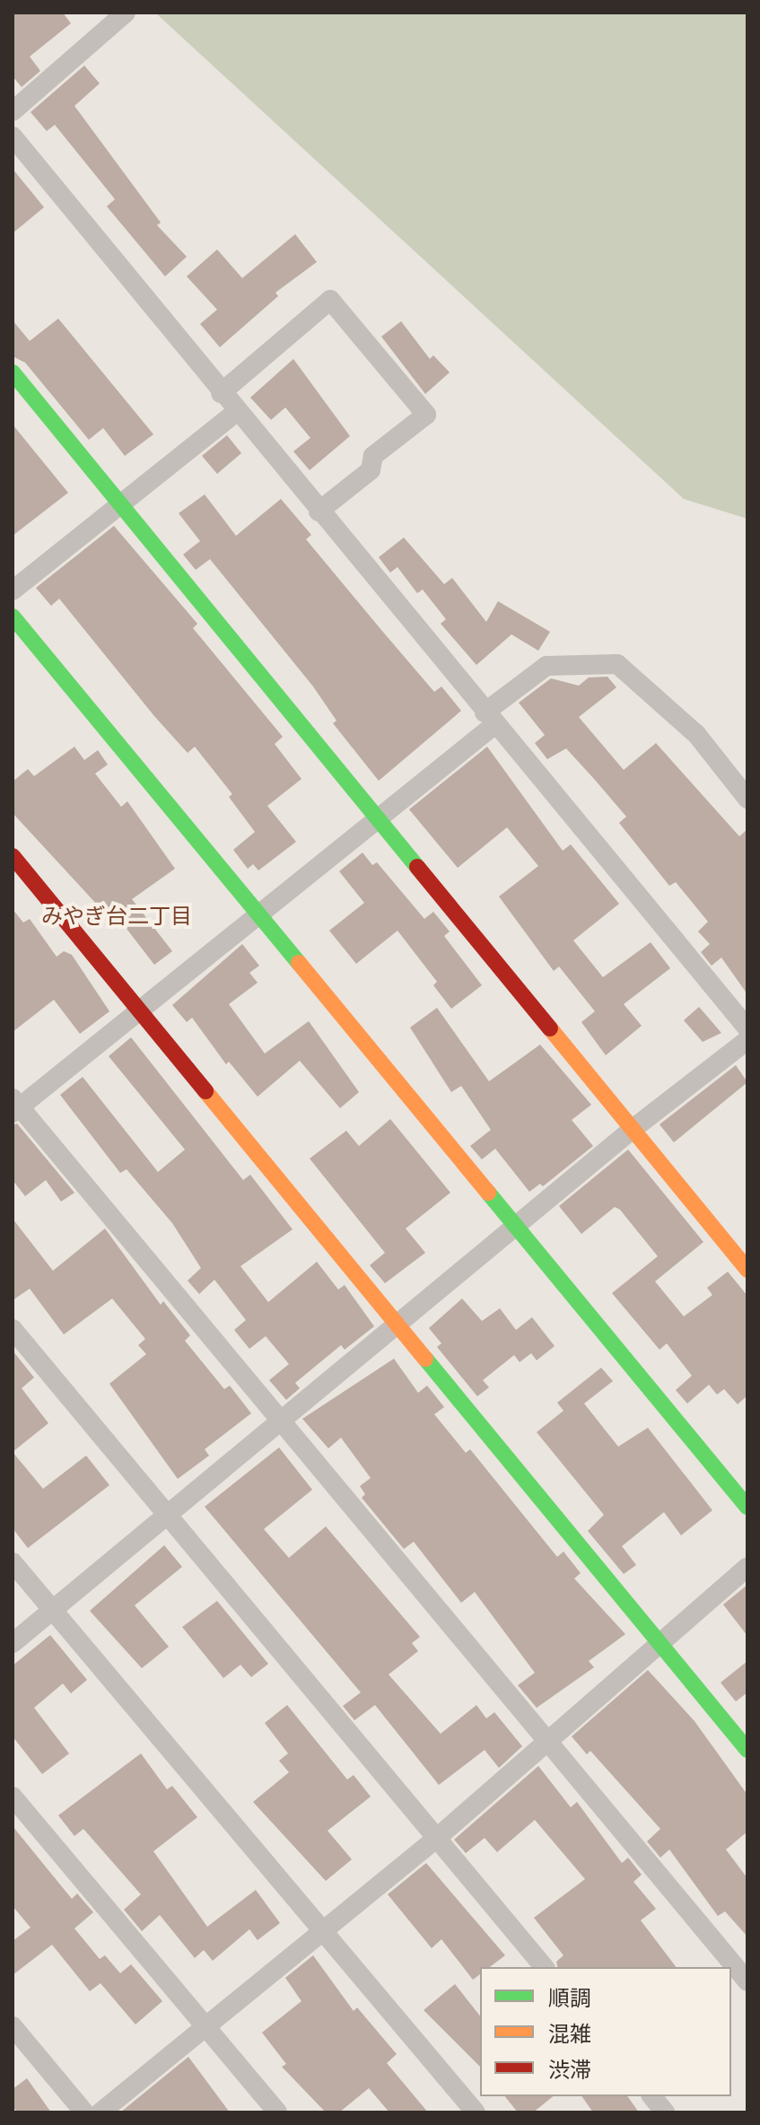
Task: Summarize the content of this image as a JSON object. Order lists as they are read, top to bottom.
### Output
{
  "districts": ["みやぎ台二丁目"],
  "legend": ["順調", "混雑", "渋滞"]
}
